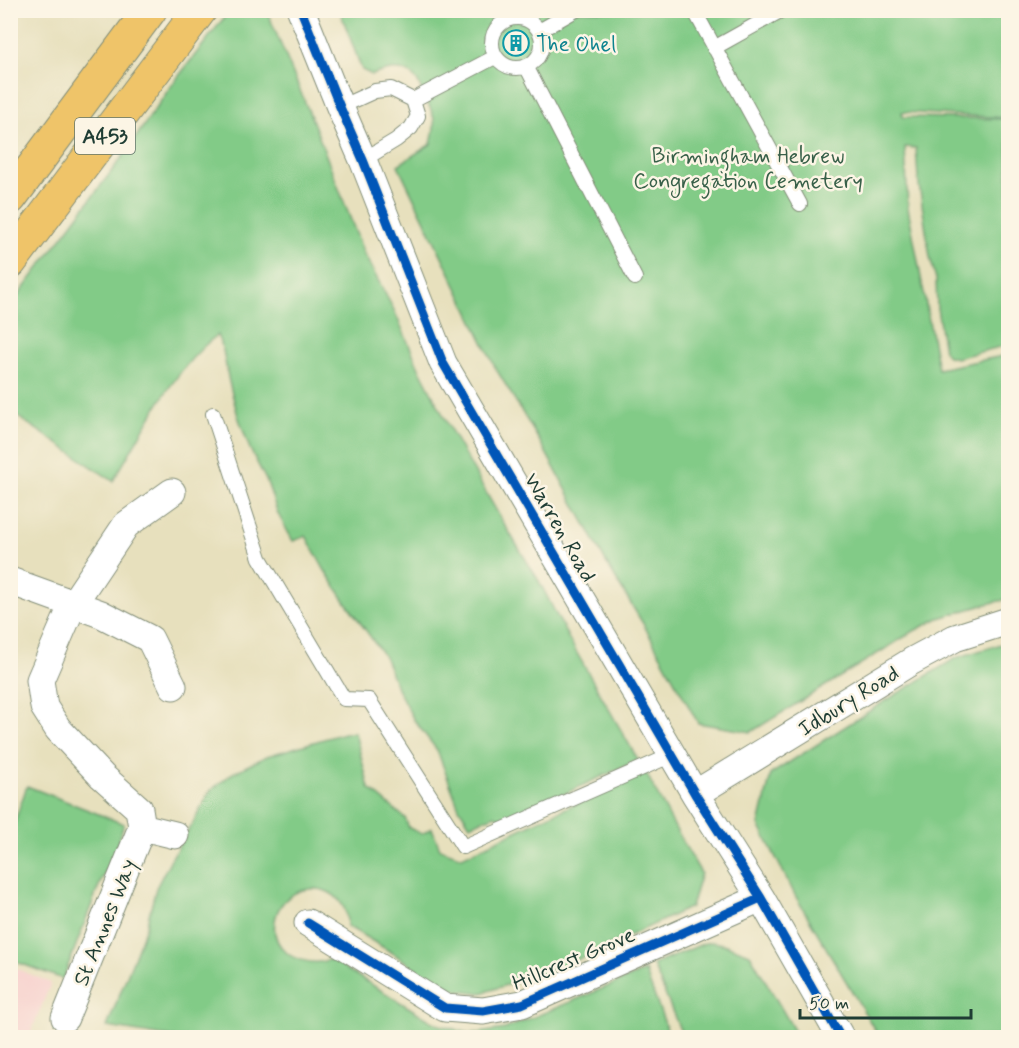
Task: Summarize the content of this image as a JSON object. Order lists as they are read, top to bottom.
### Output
{
  "streets": {
    "main road": ["A453"],
    "street": [
      "Warren Road",
      "Idbury Road",
      "St Annes Way",
      "Hillcrest Grove"
    ]
  },
  "crossings": [
    ["Warren Road", "Idbury Road"],
    ["Warren Road", "Hillcrest Grove"]
  ],
  "parks": ["Birmingham Hebrew Congregation Cemetery"],
  "places": {
    "building": ["The Ohel"]
  },
  "scale_bar": "50 m"
}
